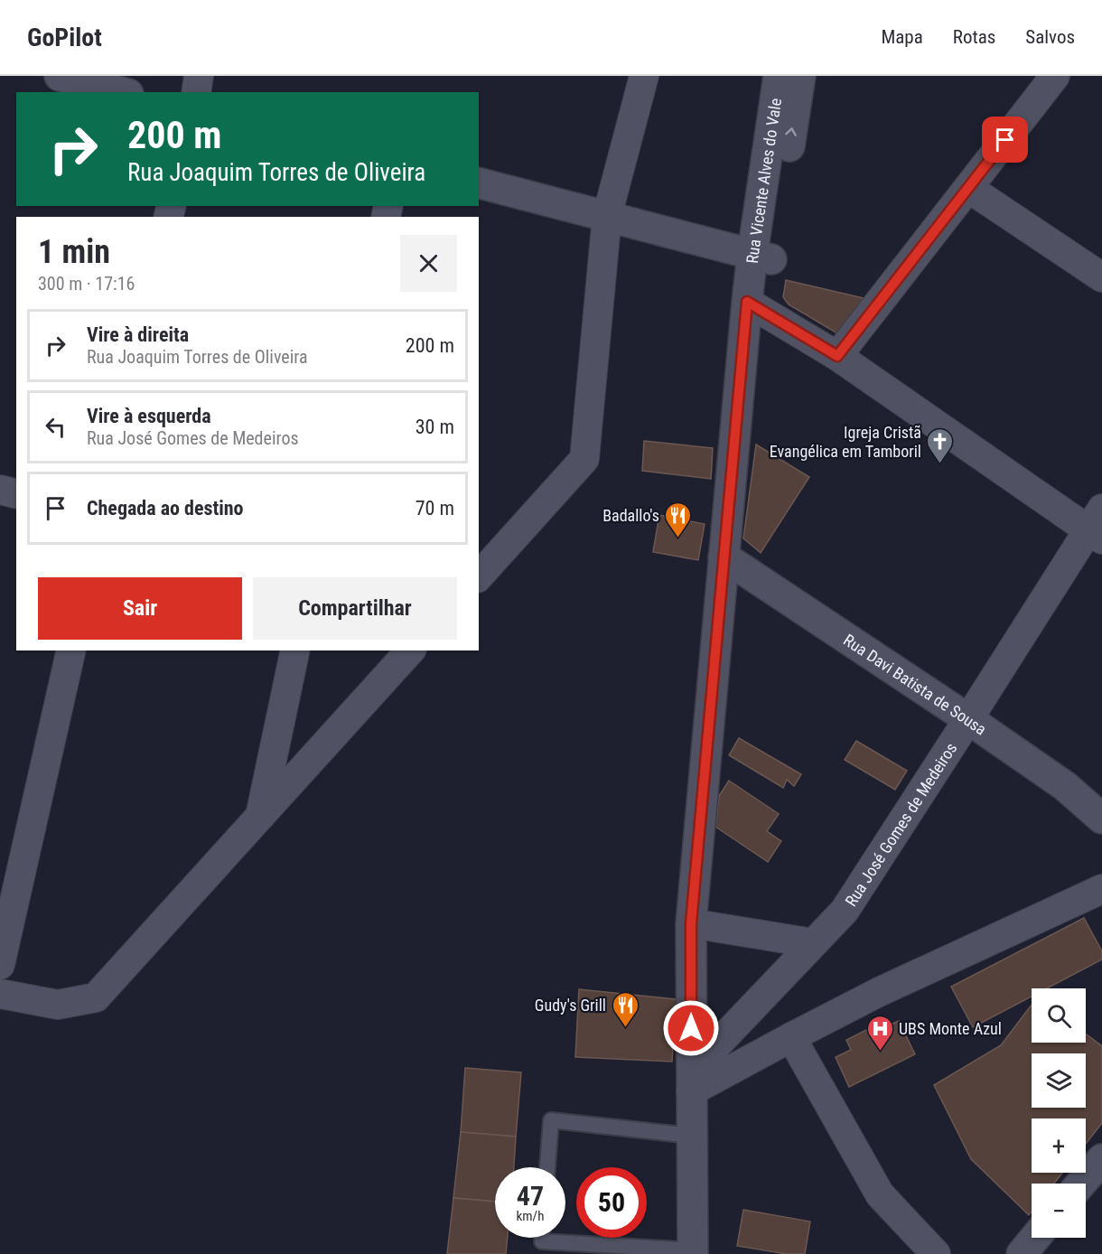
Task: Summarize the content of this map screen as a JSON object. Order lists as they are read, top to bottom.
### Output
{
  "streets": {
    "main road": ["Rua Vicente Alves do Vale", "Rua Davi Batista de Sousa"],
    "street": ["Rua José Gomes de Medeiros"]
  },
  "crossings": [
    ["Rua Vicente Alves do Vale", "Rua Davi Batista de Sousa"],
    ["Rua Vicente Alves do Vale", "Rua José Gomes de Medeiros"],
    ["Rua Davi Batista de Sousa", "Rua José Gomes de Medeiros"]
  ],
  "places": {
    "church": ["Igreja Cristã Evangélica em Tamboril"],
    "restaurant": ["Badallo's", "Gudy's Grill"],
    "hospital": ["UBS Monte Azul"]
  },
  "page": {
    "header": "GoPilot",
    "nav": ["Mapa", "Rotas", "Salvos"],
    "turn": ["200 m", "Rua Joaquim Torres de Oliveira"],
    "heading": ["1 min", "300 m · 17:16"],
    "list": [
      {
        "name": "Vire à direita",
        "note": "Rua Joaquim Torres de Oliveira",
        "value": "200 m"
      },
      {
        "name": "Vire à esquerda",
        "note": "Rua José Gomes de Medeiros",
        "value": "30 m"
      },
      {
        "name": "Chegada ao destino",
        "value": "70 m"
      }
    ],
    "buttons": ["Sair", "Compartilhar"],
    "map_buttons": ["+", "−"],
    "speed": "47 km/h",
    "limit": "50"
  }
}
